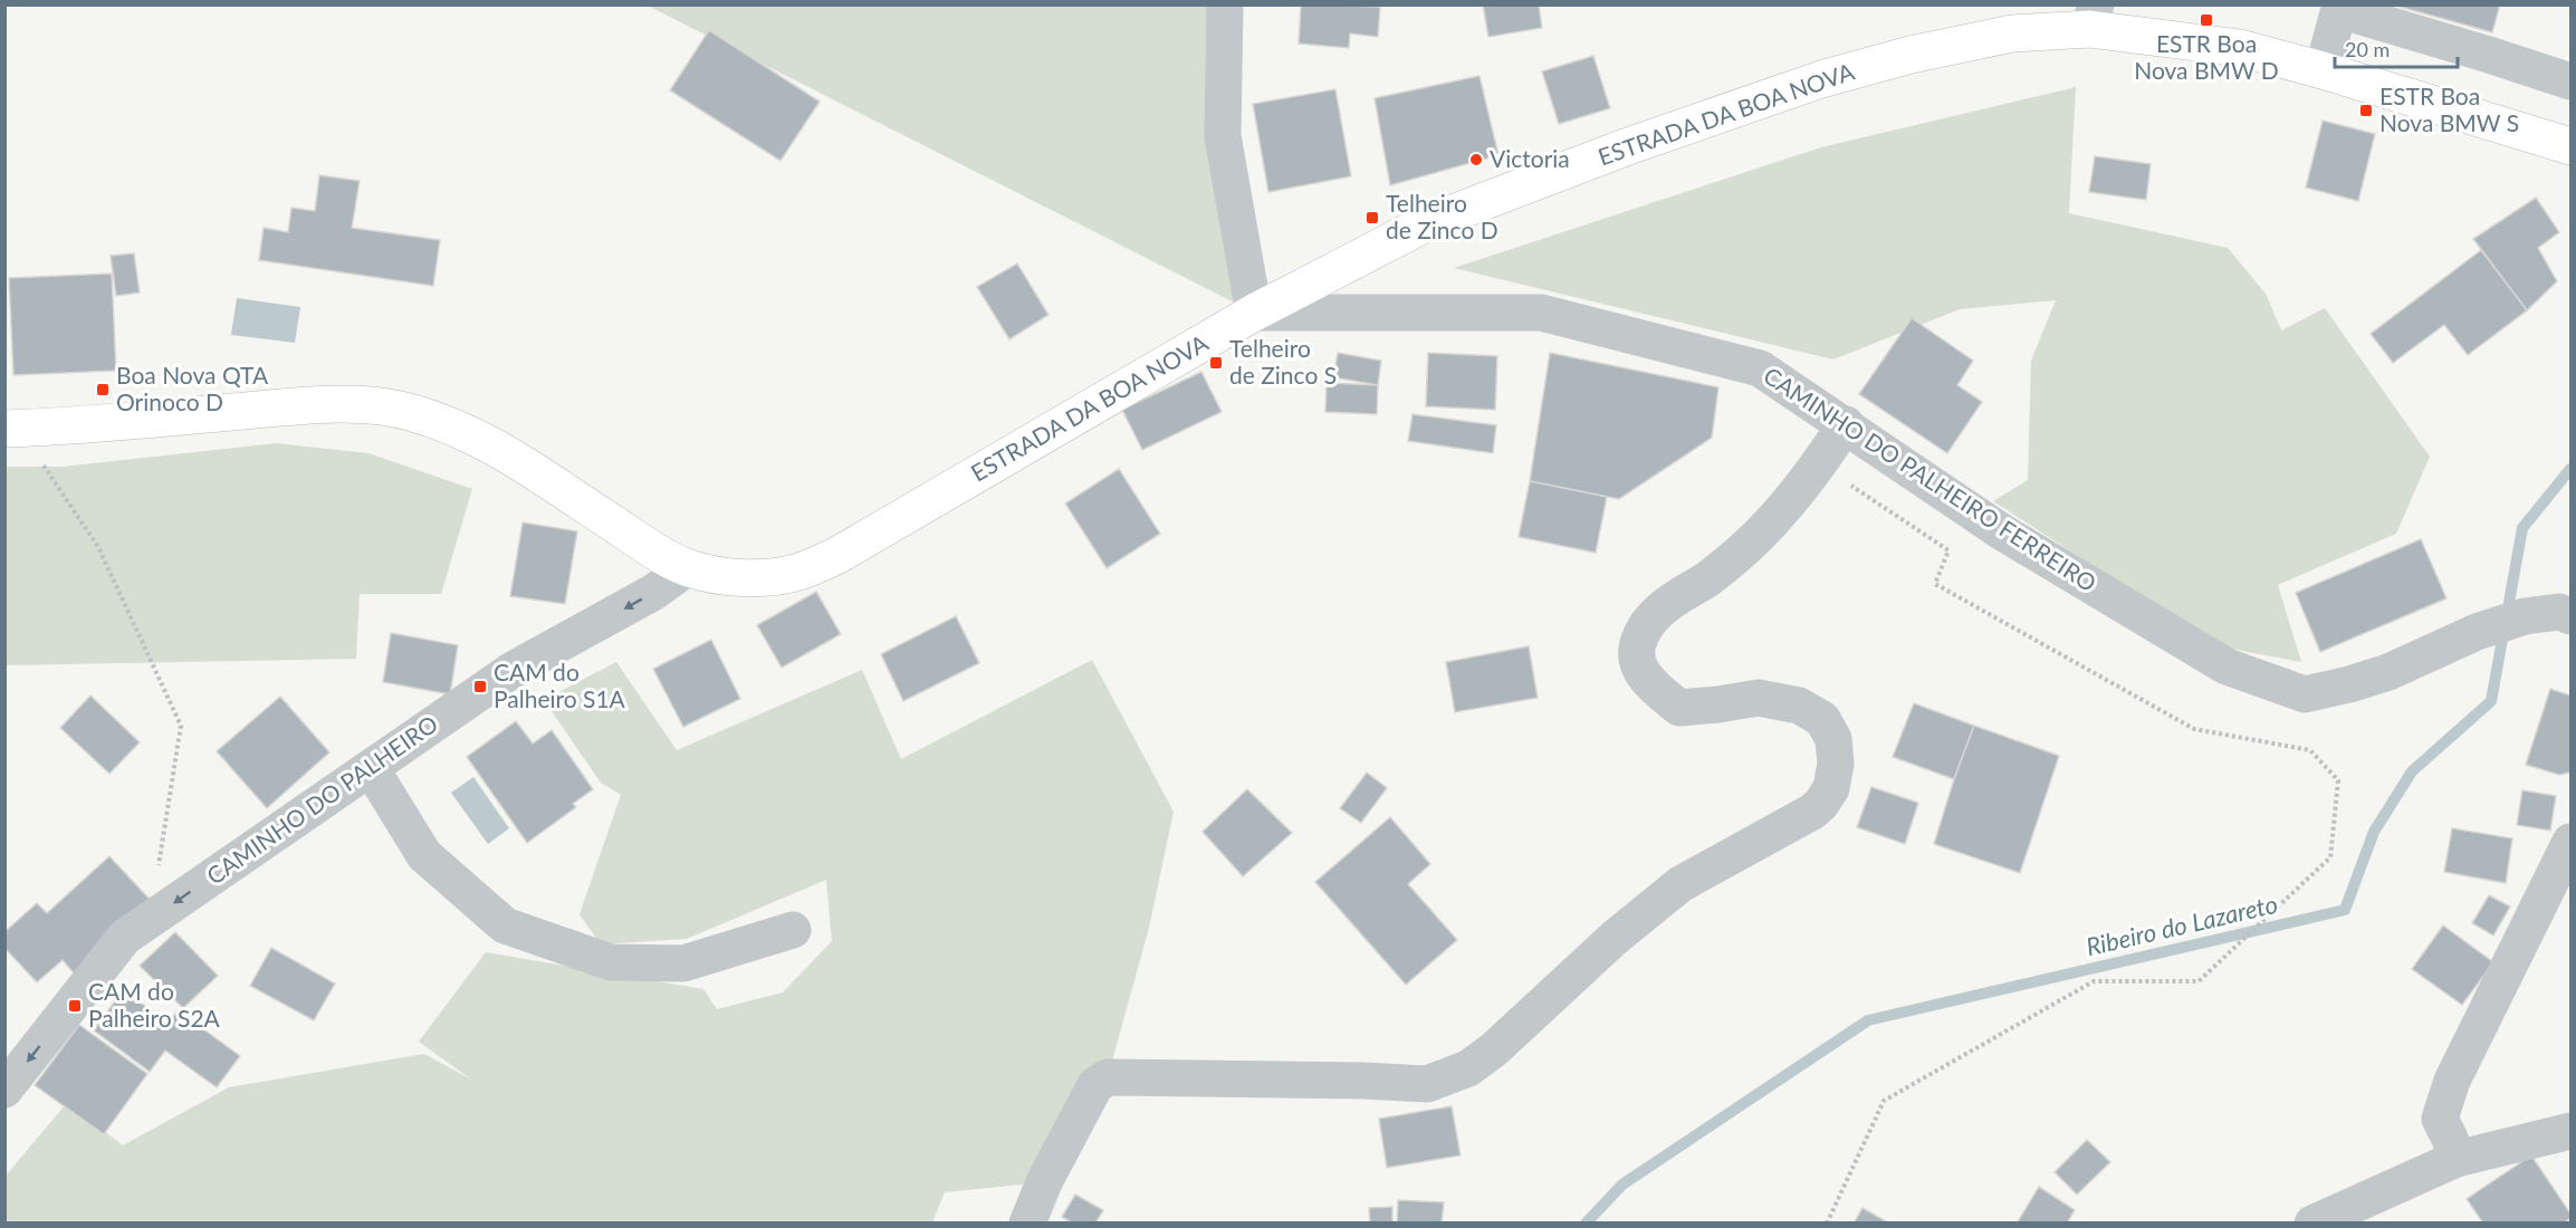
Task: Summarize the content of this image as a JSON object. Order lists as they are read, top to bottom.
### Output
{
  "streets": {
    "main road": ["ESTRADA DA BOA NOVA"],
    "street": ["CAMINHO DO PALHEIRO FERREIRO", "CAMINHO DO PALHEIRO"]
  },
  "crossings": [
    ["ESTRADA DA BOA NOVA", "CAMINHO DO PALHEIRO FERREIRO"],
    ["ESTRADA DA BOA NOVA", "CAMINHO DO PALHEIRO"]
  ],
  "one_way": ["CAMINHO DO PALHEIRO"],
  "water": ["Ribeiro do Lazareto"],
  "places": {
    "transit": [
      "ESTR Boa Nova BMW D",
      "ESTR Boa Nova BMW S",
      "Telheiro de Zinco D",
      "Telheiro de Zinco S",
      "Boa Nova QTA Orinoco D",
      "CAM do Palheiro S1A",
      "CAM do Palheiro S2A"
    ],
    "other": ["Victoria"]
  },
  "scale_bar": "20 m"
}
